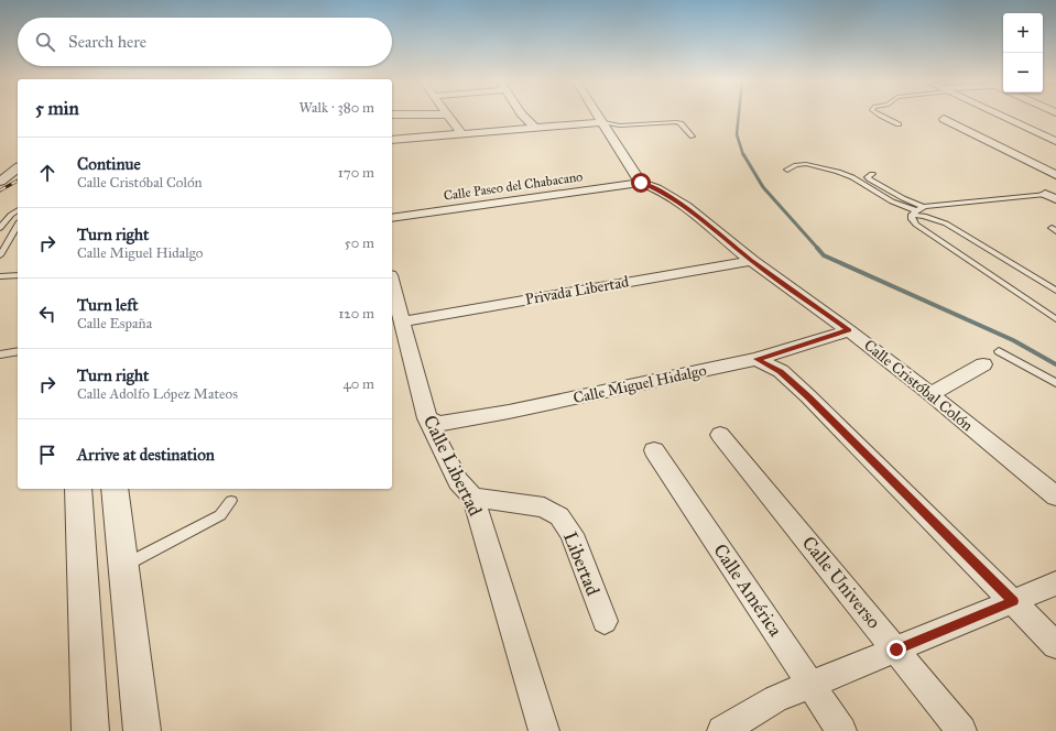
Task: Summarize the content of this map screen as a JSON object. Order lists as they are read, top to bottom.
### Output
{
  "streets": {
    "street": [
      "Calle Paseo del Chabacano",
      "Privada Libertad",
      "Calle Miguel Hidalgo",
      "Calle Cristóbal Colón",
      "Calle Libertad",
      "Libertad",
      "Calle Universo",
      "Calle América"
    ]
  },
  "crossings": [
    ["Calle Paseo del Chabacano", "Calle Cristóbal Colón"],
    ["Privada Libertad", "Calle Cristóbal Colón"],
    ["Privada Libertad", "Calle Libertad"],
    ["Calle Miguel Hidalgo", "Calle Cristóbal Colón"],
    ["Calle Miguel Hidalgo", "Calle Libertad"],
    ["Calle Libertad", "Libertad"]
  ],
  "page": {
    "map_buttons": ["+", "−"],
    "search": "Search here",
    "heading": ["5 min", "Walk · 380 m"],
    "list": [
      ["Continue", "Calle Cristóbal Colón", "170 m"],
      ["Turn right", "Calle Miguel Hidalgo", "50 m"],
      ["Turn left", "Calle España", "120 m"],
      ["Turn right", "Calle Adolfo López Mateos", "40 m"],
      "Arrive at destination"
    ]
  }
}
